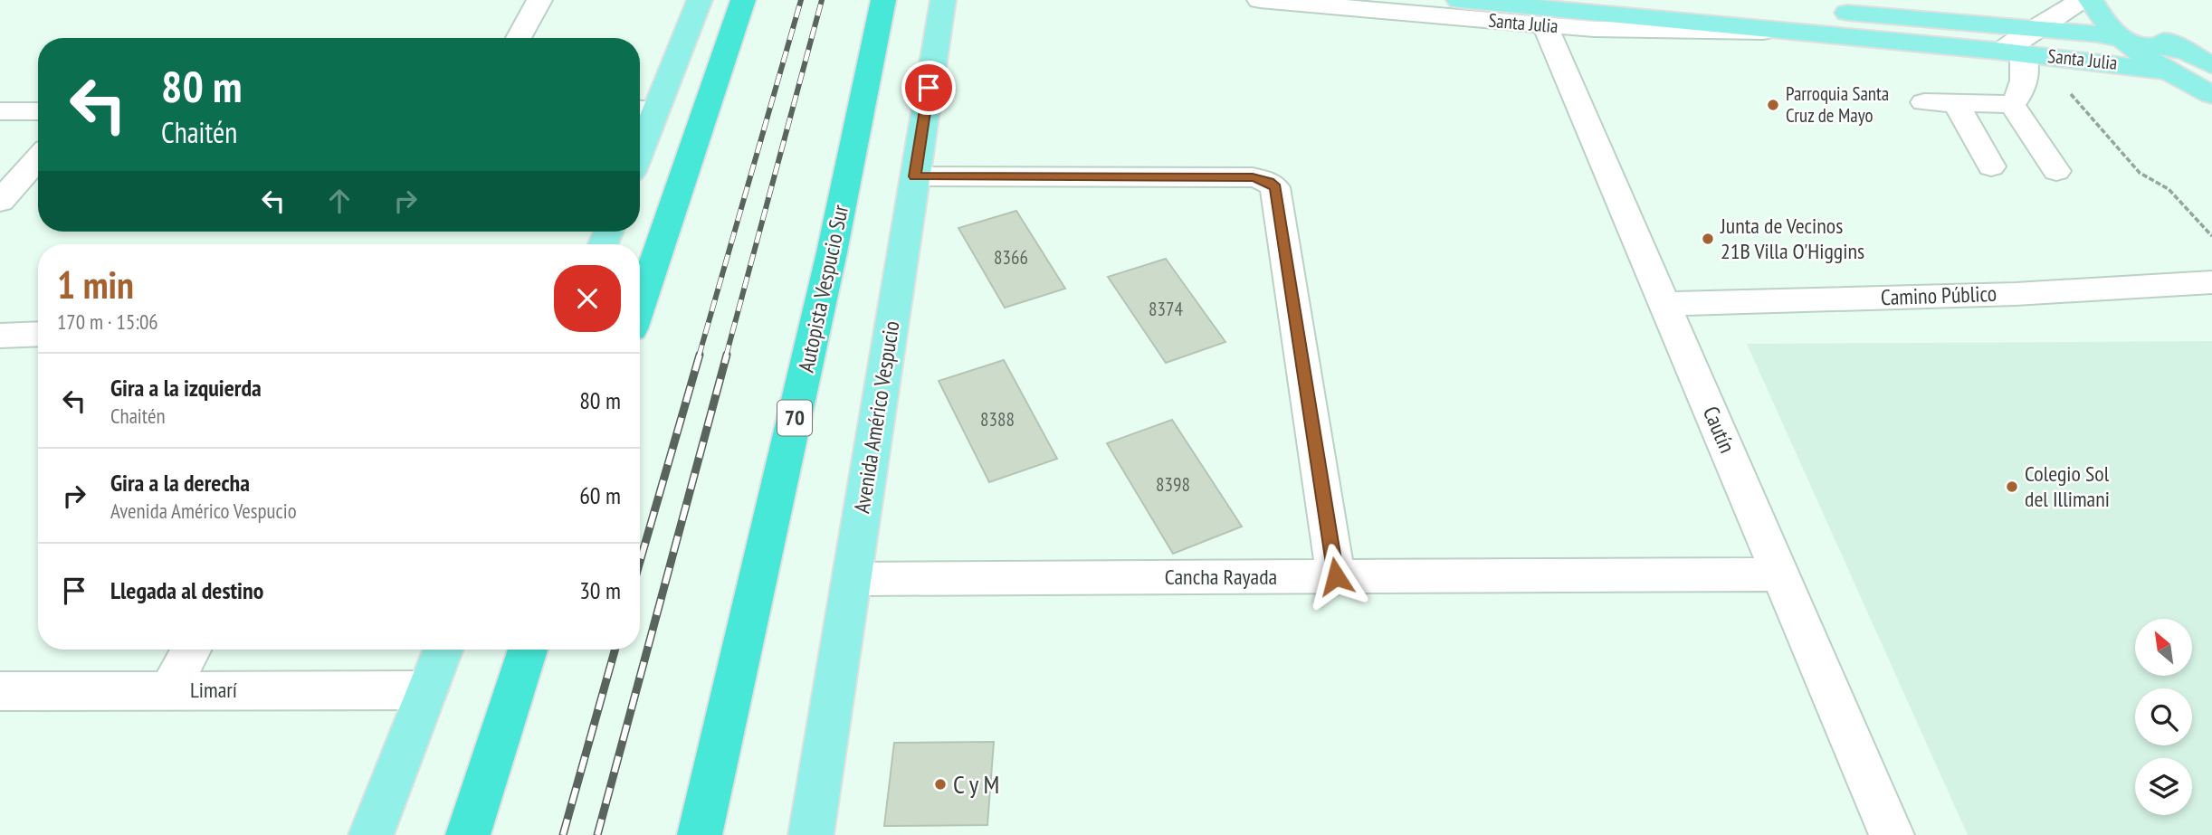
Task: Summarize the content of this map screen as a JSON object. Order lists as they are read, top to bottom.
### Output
{
  "streets": {
    "highway": ["Autopista Vespucio Sur", "70"],
    "main road": ["Santa Julia", "Avenida Américo Vespucio"],
    "street": [
      "Camino Público",
      "Cautín",
      "Cancha Rayada",
      "Limarí"
    ]
  },
  "crossings": [
    ["Santa Julia", "Cautín"],
    ["Camino Público", "Cautín"],
    ["Avenida Américo Vespucio", "Cancha Rayada"],
    ["Cautín", "Cancha Rayada"]
  ],
  "places": [
    "Parroquia Santa Cruz de Mayo",
    "Junta de Vecinos 21B Villa O'Higgins",
    "Colegio Sol del Illimani",
    "C y M"
  ],
  "house_numbers": [
    "8366",
    "8374",
    "8388",
    "8398"
  ],
  "north": "top left",
  "page": {
    "turn": ["80 m", "Chaitén"],
    "heading": ["1 min", "170 m · 15:06"],
    "list": [
      {
        "name": "Gira a la izquierda",
        "note": "Chaitén",
        "value": "80 m"
      },
      {
        "name": "Gira a la derecha",
        "note": "Avenida Américo Vespucio",
        "value": "60 m"
      },
      {
        "name": "Llegada al destino",
        "value": "30 m"
      }
    ]
  }
}
